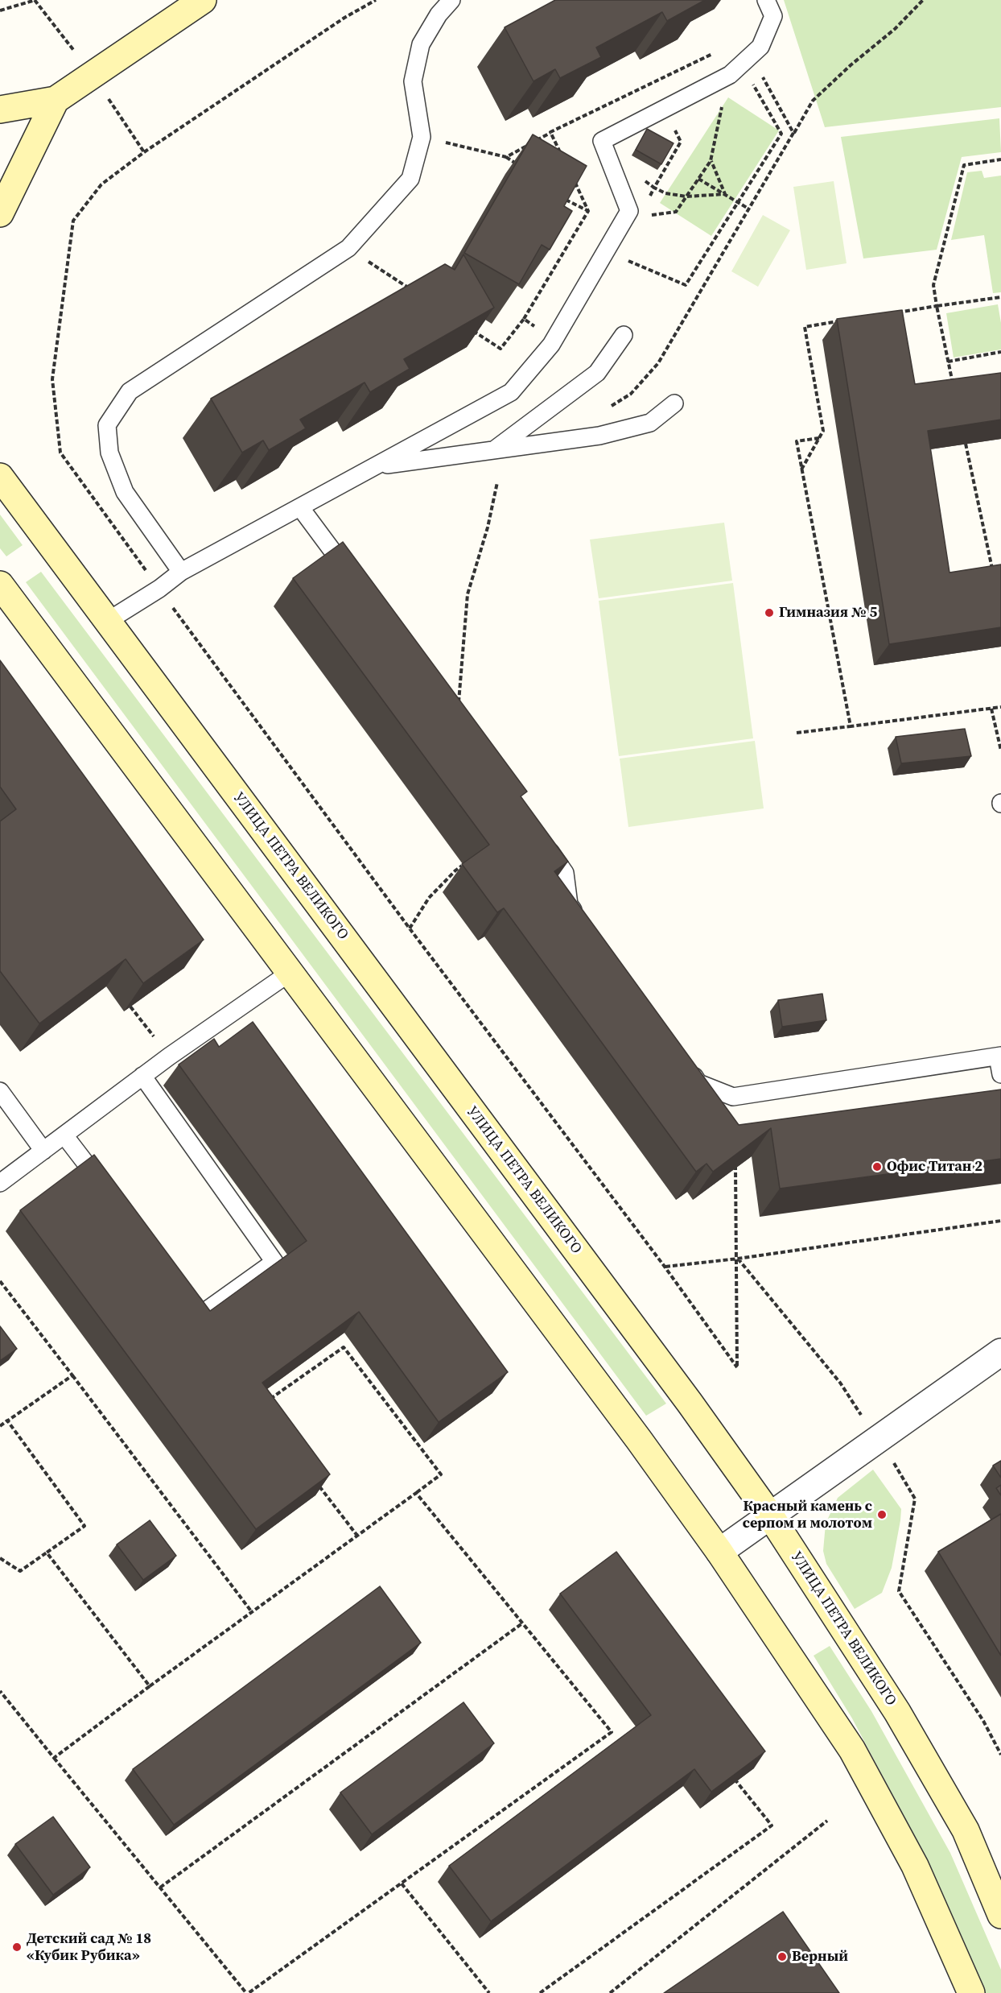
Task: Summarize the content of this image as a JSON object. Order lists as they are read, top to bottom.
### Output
{
  "streets": {
    "street": ["УЛИЦА ПЕТРА ВЕЛИКОГО"]
  },
  "places": [
    "Гимназия № 5",
    "Офис Титан 2",
    "Красный камень с серпом и молотом",
    "Детский сад № 18 «Кубик Рубика»",
    "Верный"
  ]
}
